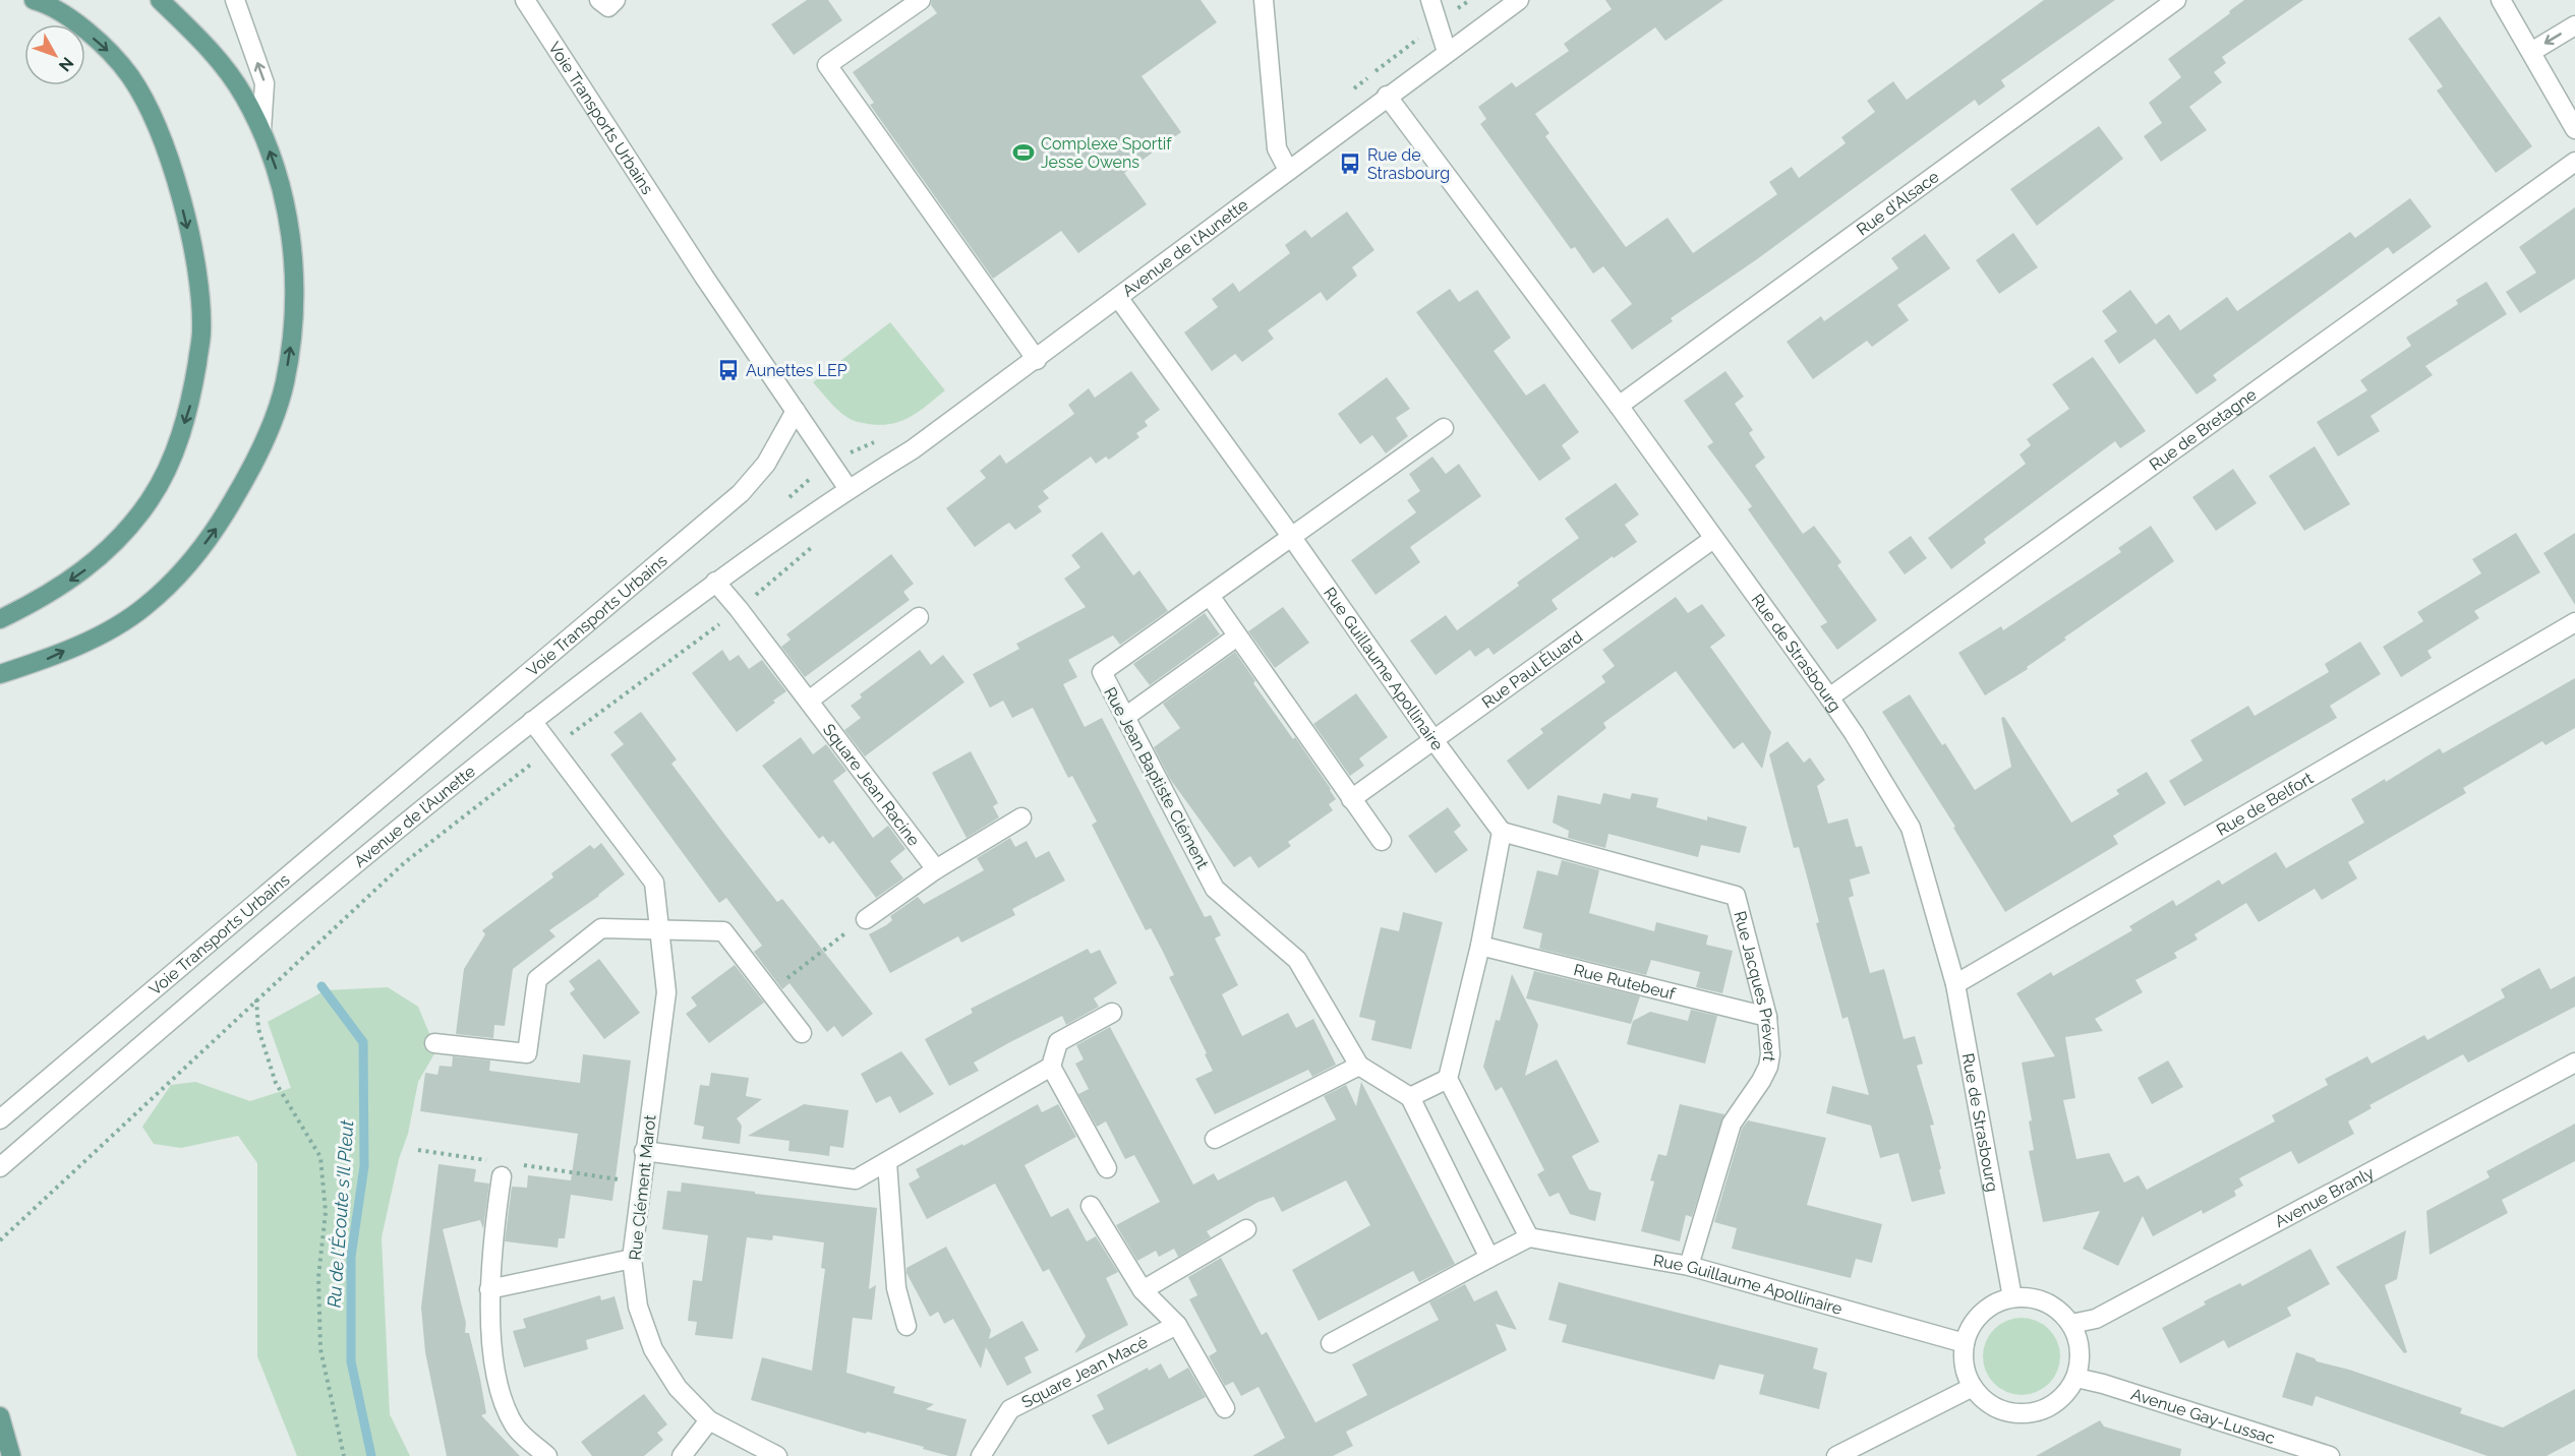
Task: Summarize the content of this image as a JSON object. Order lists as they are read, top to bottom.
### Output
{
  "streets": {
    "street": [
      "Voie Transports Urbains",
      "Rue d'Alsace",
      "Avenue de l'Aunette",
      "Rue de Bretagne",
      "Rue de Strasbourg",
      "Rue Guillaume Apollinaire",
      "Rue Paul Éluard",
      "Rue Jean Baptiste Clément",
      "Square Jean Racine",
      "Rue de Belfort",
      "Avenue de l’Aunette",
      "Rue Rutebeuf",
      "Rue Jacques Prévert",
      "Rue Clément Marot",
      "Avenue Branly",
      "Square Jean Macé",
      "Avenue Gay-Lussac"
    ]
  },
  "crossings": [
    ["Rue d'Alsace", "Rue de Strasbourg"],
    ["Avenue de l'Aunette", "Rue de Strasbourg"],
    ["Avenue de l'Aunette", "Rue Guillaume Apollinaire"],
    ["Avenue de l'Aunette", "Avenue de l’Aunette"],
    ["Rue de Bretagne", "Rue de Strasbourg"],
    ["Rue de Strasbourg", "Rue Guillaume Apollinaire"],
    ["Rue de Strasbourg", "Rue Paul Éluard"],
    ["Rue de Strasbourg", "Rue de Belfort"],
    ["Rue de Strasbourg", "Avenue Branly"],
    ["Rue de Strasbourg", "Avenue Gay-Lussac"],
    ["Rue Guillaume Apollinaire", "Rue Paul Éluard"],
    ["Rue Guillaume Apollinaire", "Rue Jean Baptiste Clément"],
    ["Rue Guillaume Apollinaire", "Rue Jacques Prévert"],
    ["Rue Guillaume Apollinaire", "Avenue Branly"],
    ["Rue Guillaume Apollinaire", "Avenue Gay-Lussac"],
    ["Square Jean Racine", "Avenue de l’Aunette"],
    ["Avenue de l’Aunette", "Rue Clément Marot"],
    ["Rue Rutebeuf", "Rue Jacques Prévert"],
    ["Avenue Branly", "Avenue Gay-Lussac"]
  ],
  "water": ["Ru de l'Écoute s'Il Pleut"],
  "places": {
    "sports": ["Complexe Sportif Jesse Owens"],
    "bus stop": ["Rue de Strasbourg", "Aunettes LEP"]
  },
  "north": "bottom right"
}
